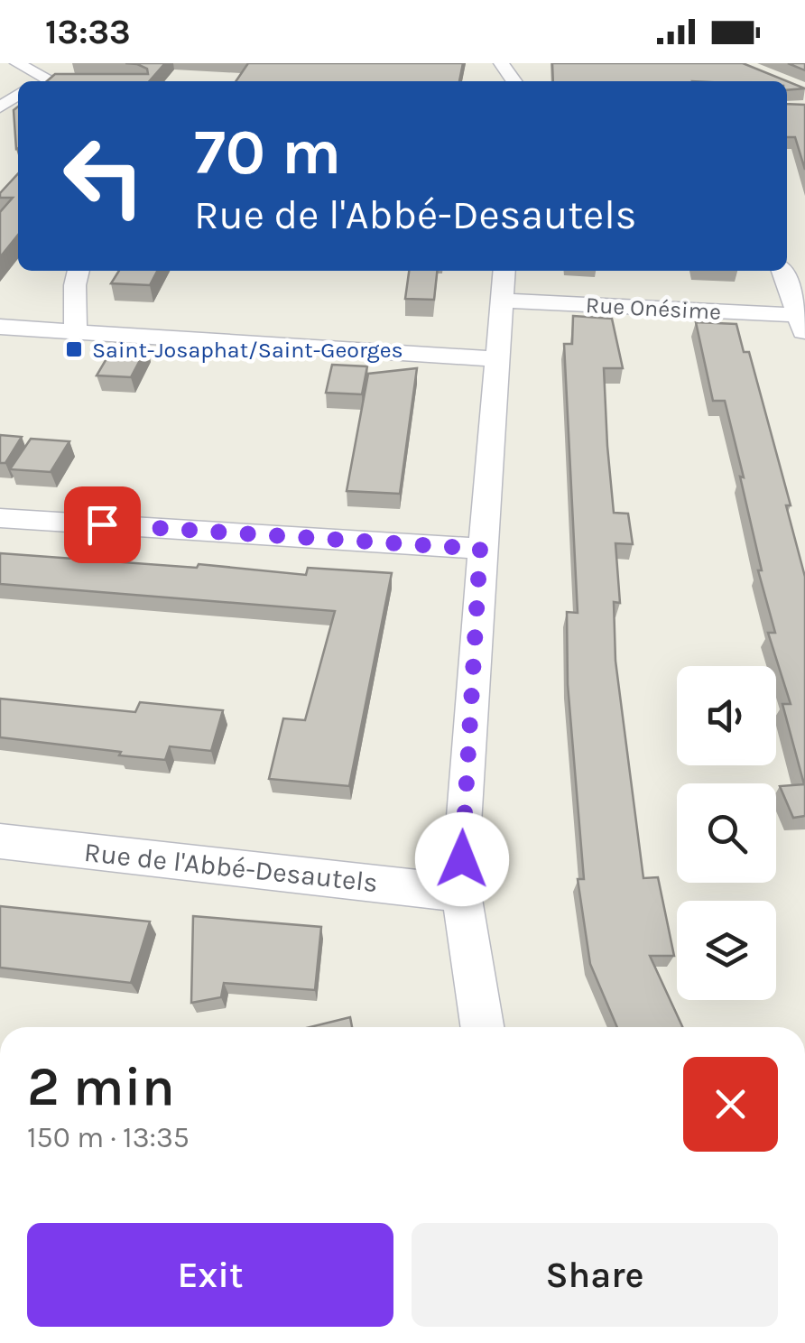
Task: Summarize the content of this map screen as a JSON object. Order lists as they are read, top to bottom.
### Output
{
  "streets": {
    "street": ["Rue Onésime", "Rue de l'Abbé-Desautels"]
  },
  "places": {
    "transit": ["Saint-Josaphat/Saint-Georges"]
  },
  "page": {
    "status": "13:33",
    "turn": ["70 m", "Rue de l'Abbé-Desautels"],
    "heading": ["2 min", "150 m · 13:35"],
    "buttons": ["Exit", "Share"]
  }
}
